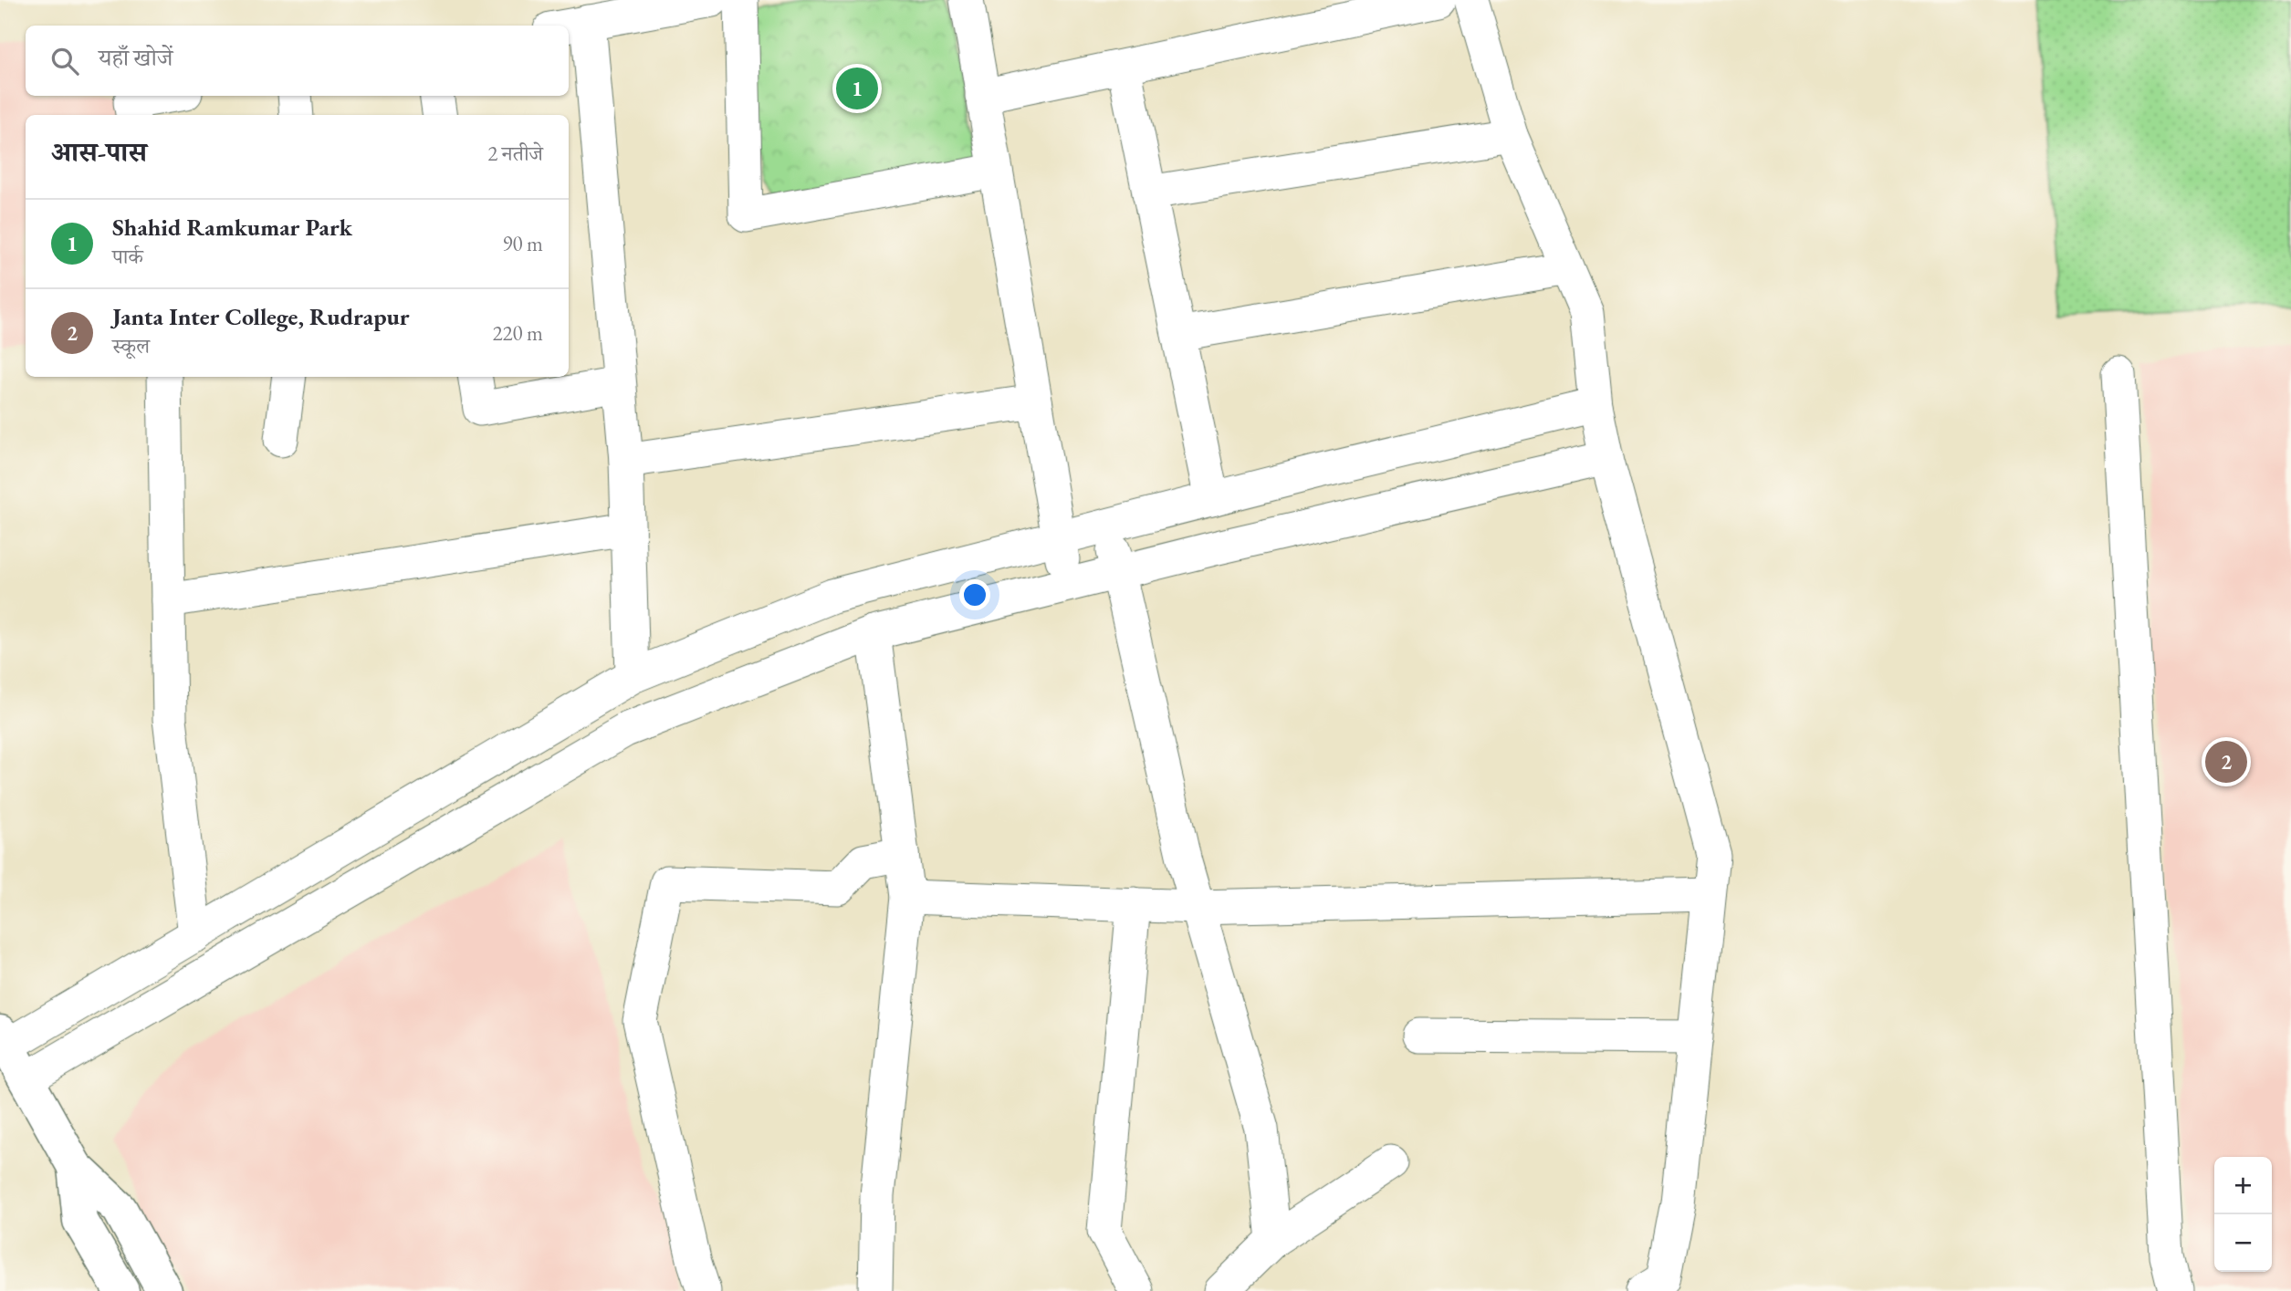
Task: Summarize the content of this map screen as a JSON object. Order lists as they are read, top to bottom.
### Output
{
  "page": {
    "search": "यहाँ खोजें",
    "pins": ["1", "2"],
    "heading": ["आस-पास", "2 नतीजे"],
    "list": [
      {
        "mark": "1",
        "name": "Shahid Ramkumar Park",
        "note": "पार्क",
        "value": "90 m"
      },
      {
        "mark": "2",
        "name": "Janta Inter College, Rudrapur",
        "note": "स्कूल",
        "value": "220 m"
      }
    ],
    "map_buttons": ["+", "−"]
  }
}
